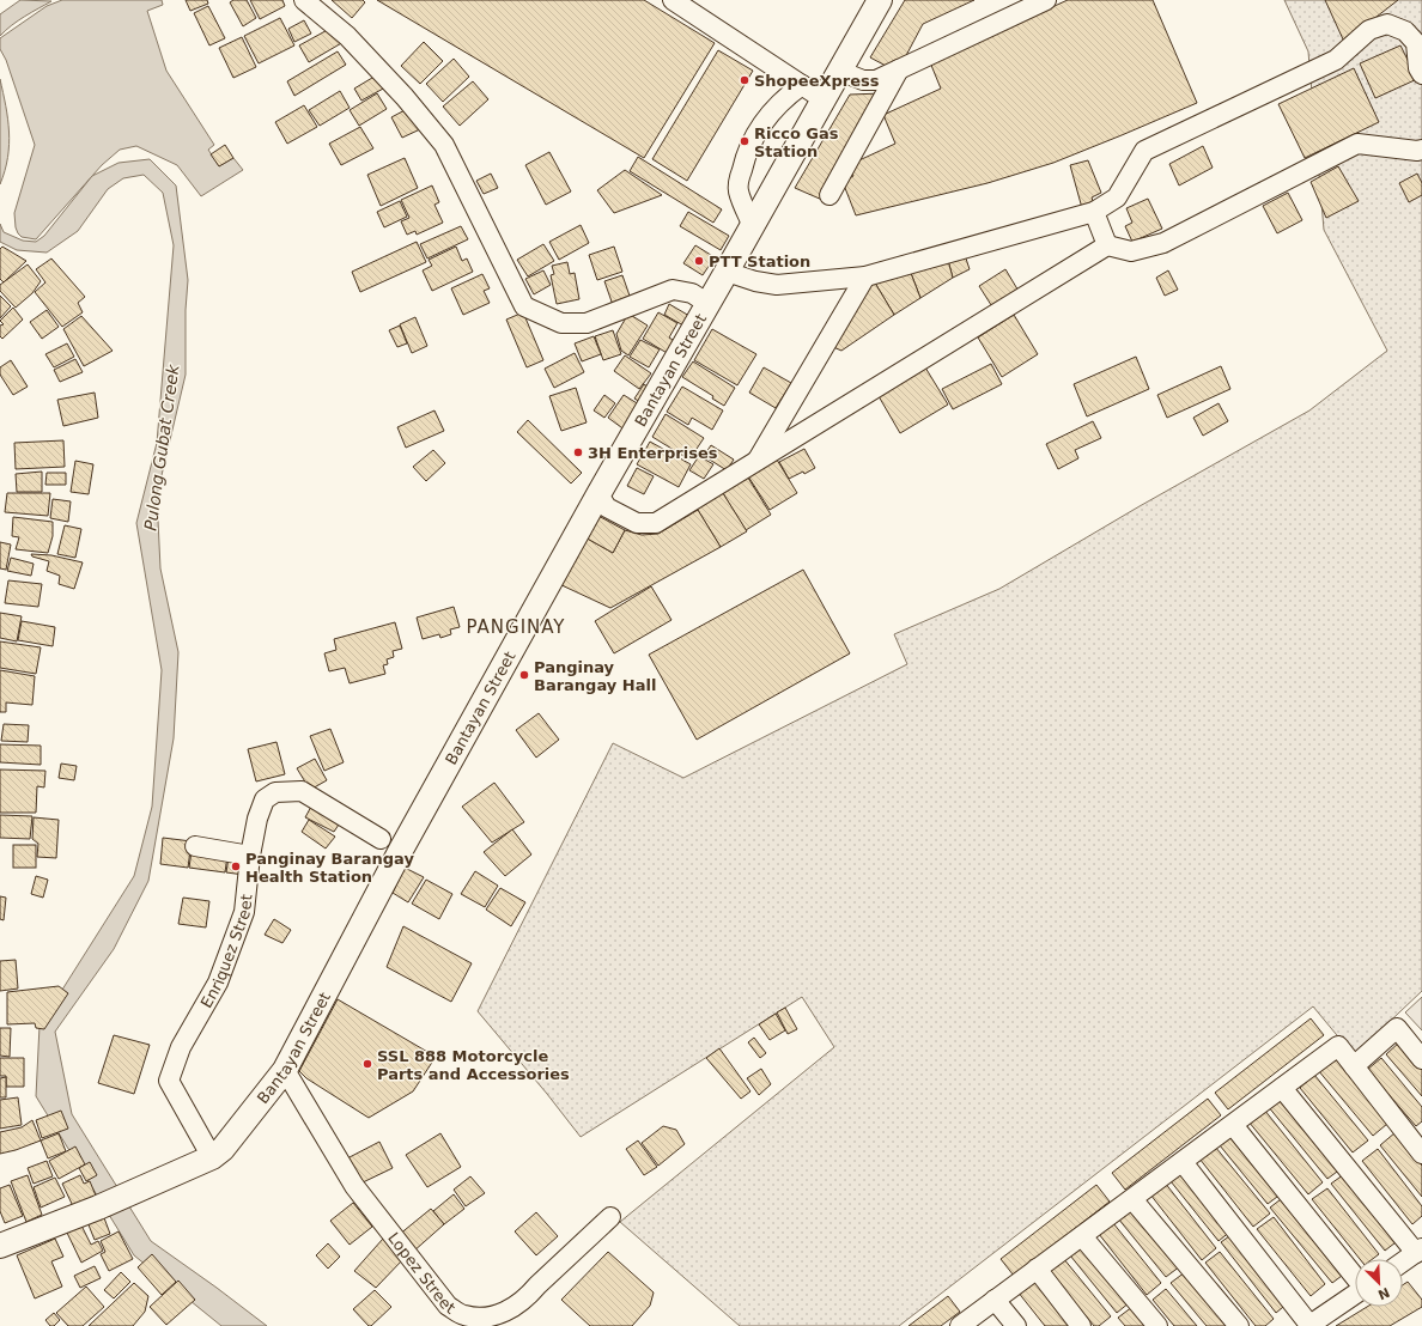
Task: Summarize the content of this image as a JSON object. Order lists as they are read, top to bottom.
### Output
{
  "streets": {
    "main road": ["Bantayan Street"],
    "street": ["Enriquez Street", "Lopez Street"]
  },
  "crossings": [
    ["Bantayan Street", "Enriquez Street"],
    ["Bantayan Street", "Lopez Street"]
  ],
  "districts": ["PANGINAY"],
  "water": ["Pulong Gubat Creek"],
  "places": [
    "ShopeeXpress",
    "Ricco Gas Station",
    "PTT Station",
    "3H Enterprises",
    "Panginay Barangay Hall",
    "Panginay Barangay Health Station",
    "SSL 888 Motorcycle Parts and Accessories"
  ],
  "north": "bottom right"
}
